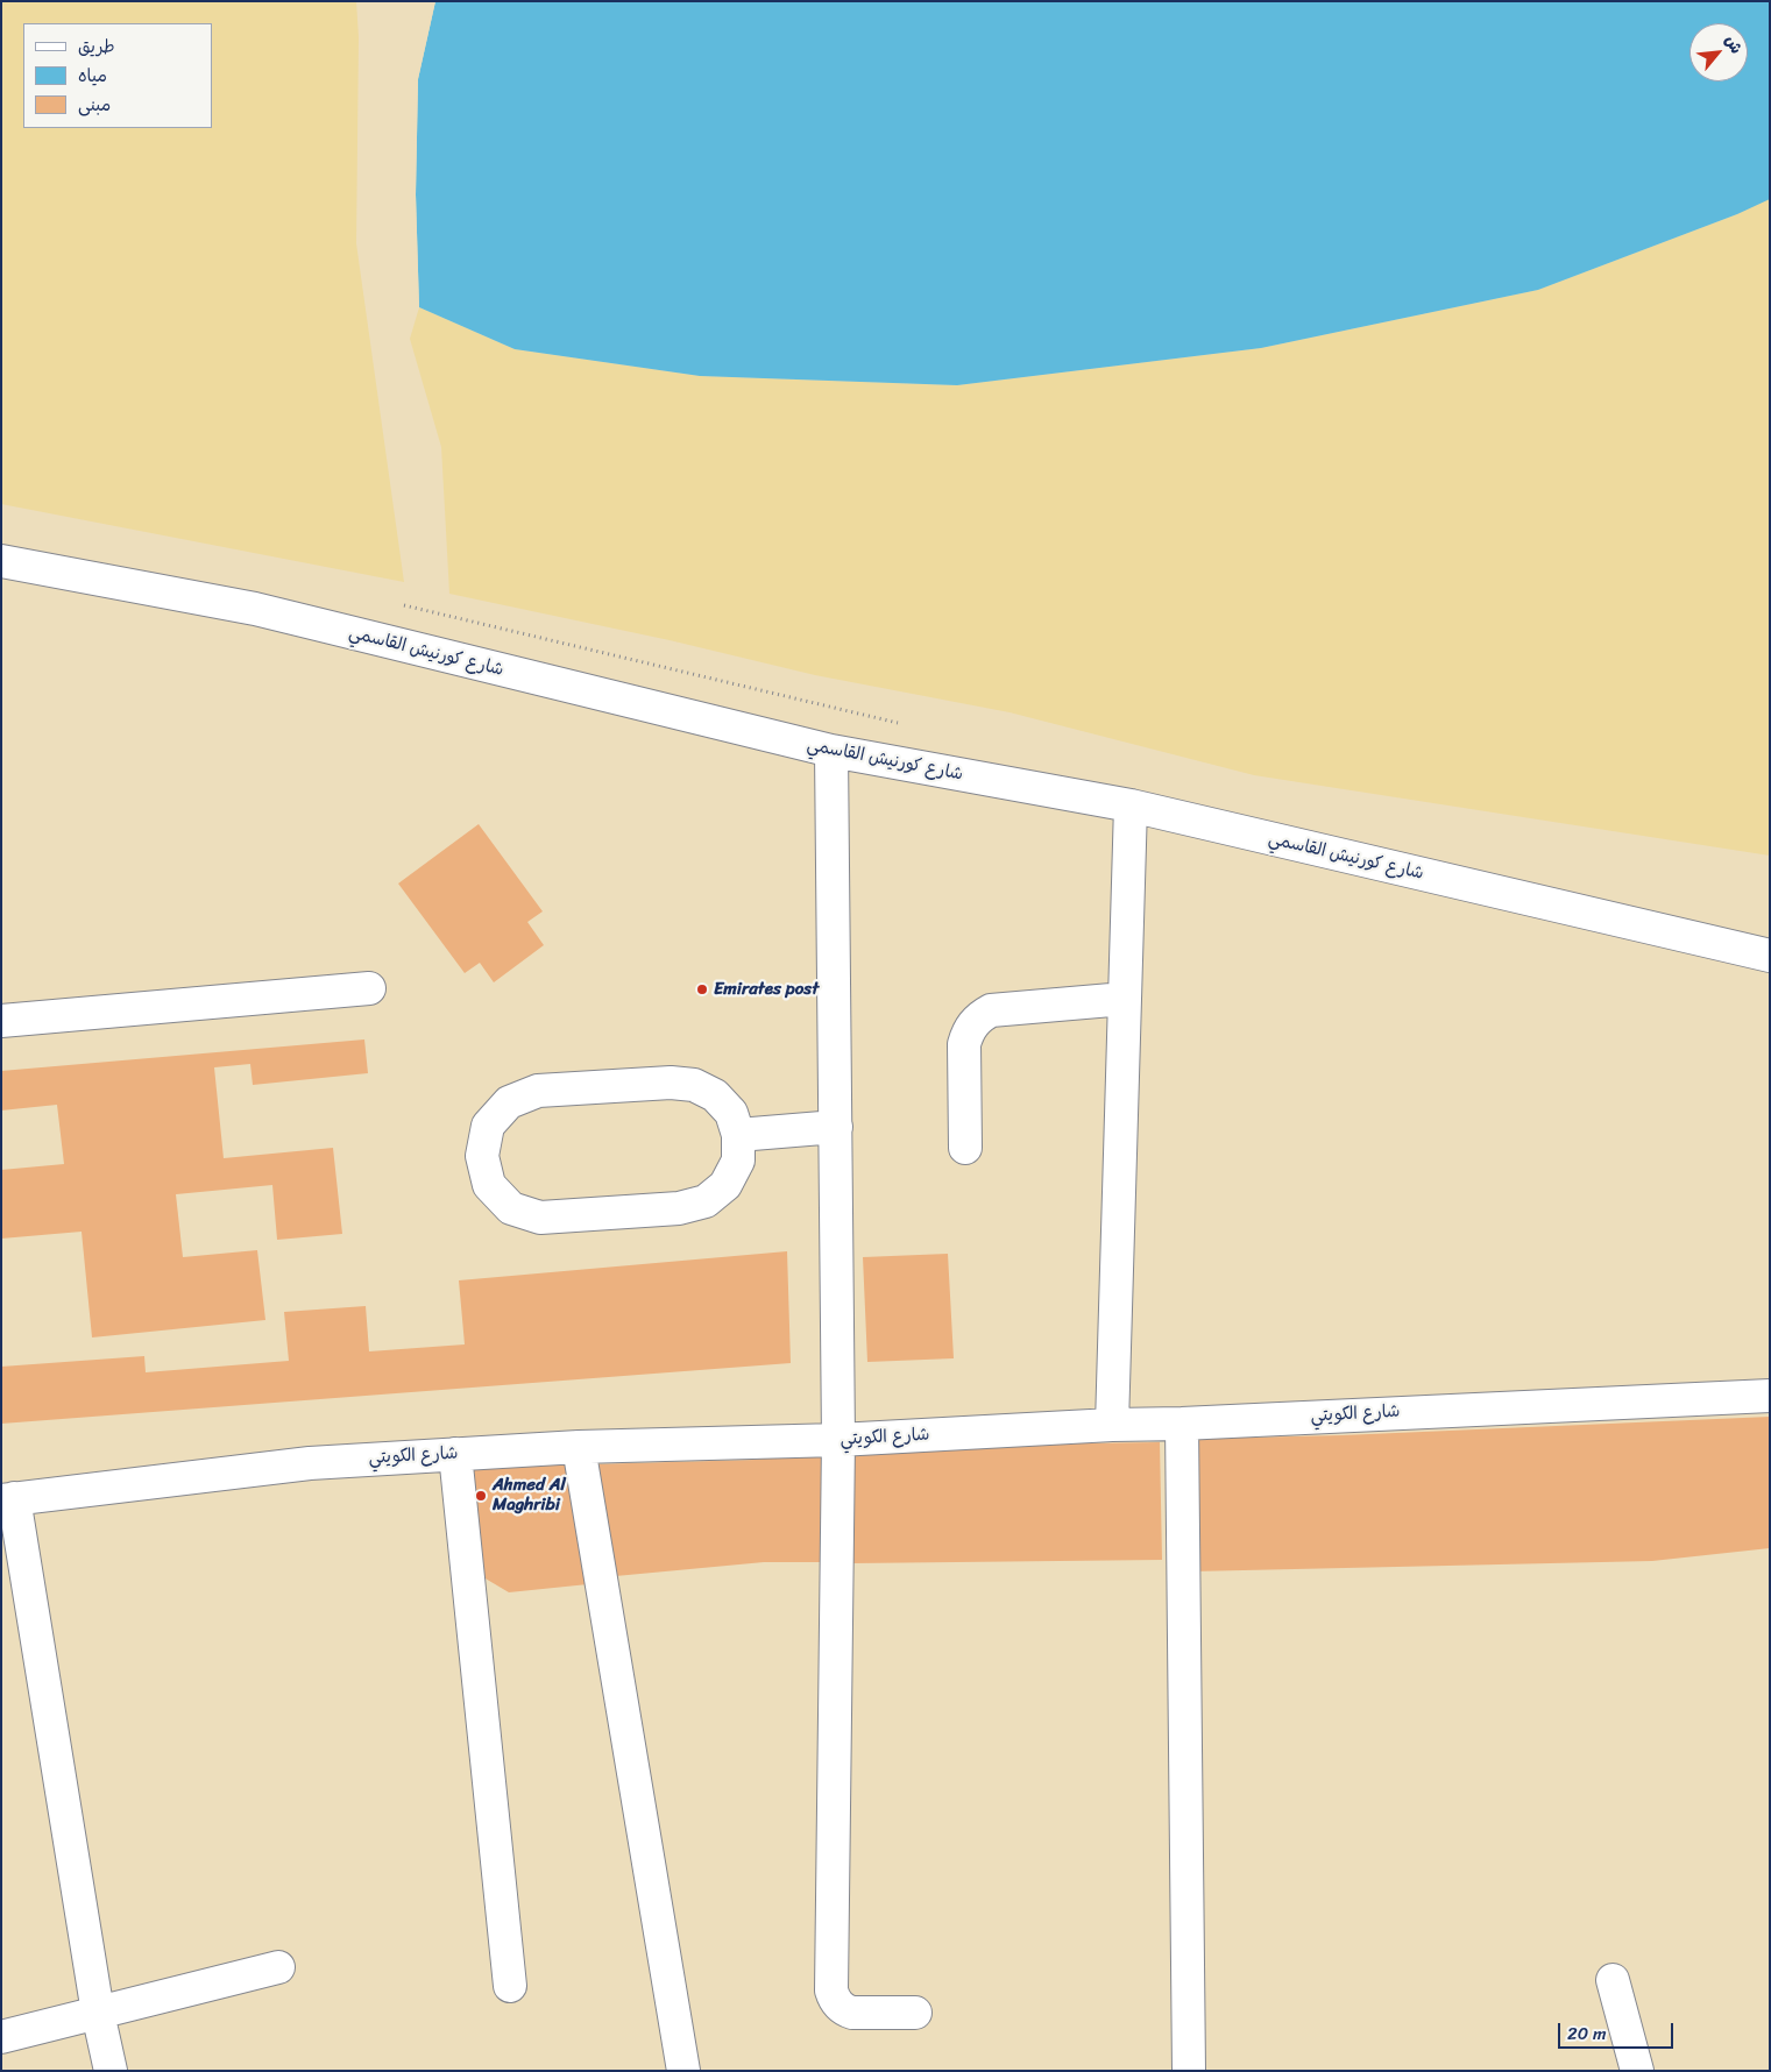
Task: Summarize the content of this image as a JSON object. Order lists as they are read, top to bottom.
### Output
{
  "streets": {
    "street": ["شارع كورنيش القاسمي", "شارع الكويتي"]
  },
  "places": ["Emirates post", "Ahmed Al Maghribi"],
  "legend": ["طريق", "مياه", "مبنى"],
  "scale_bar": "20 m",
  "north": "top right"
}
